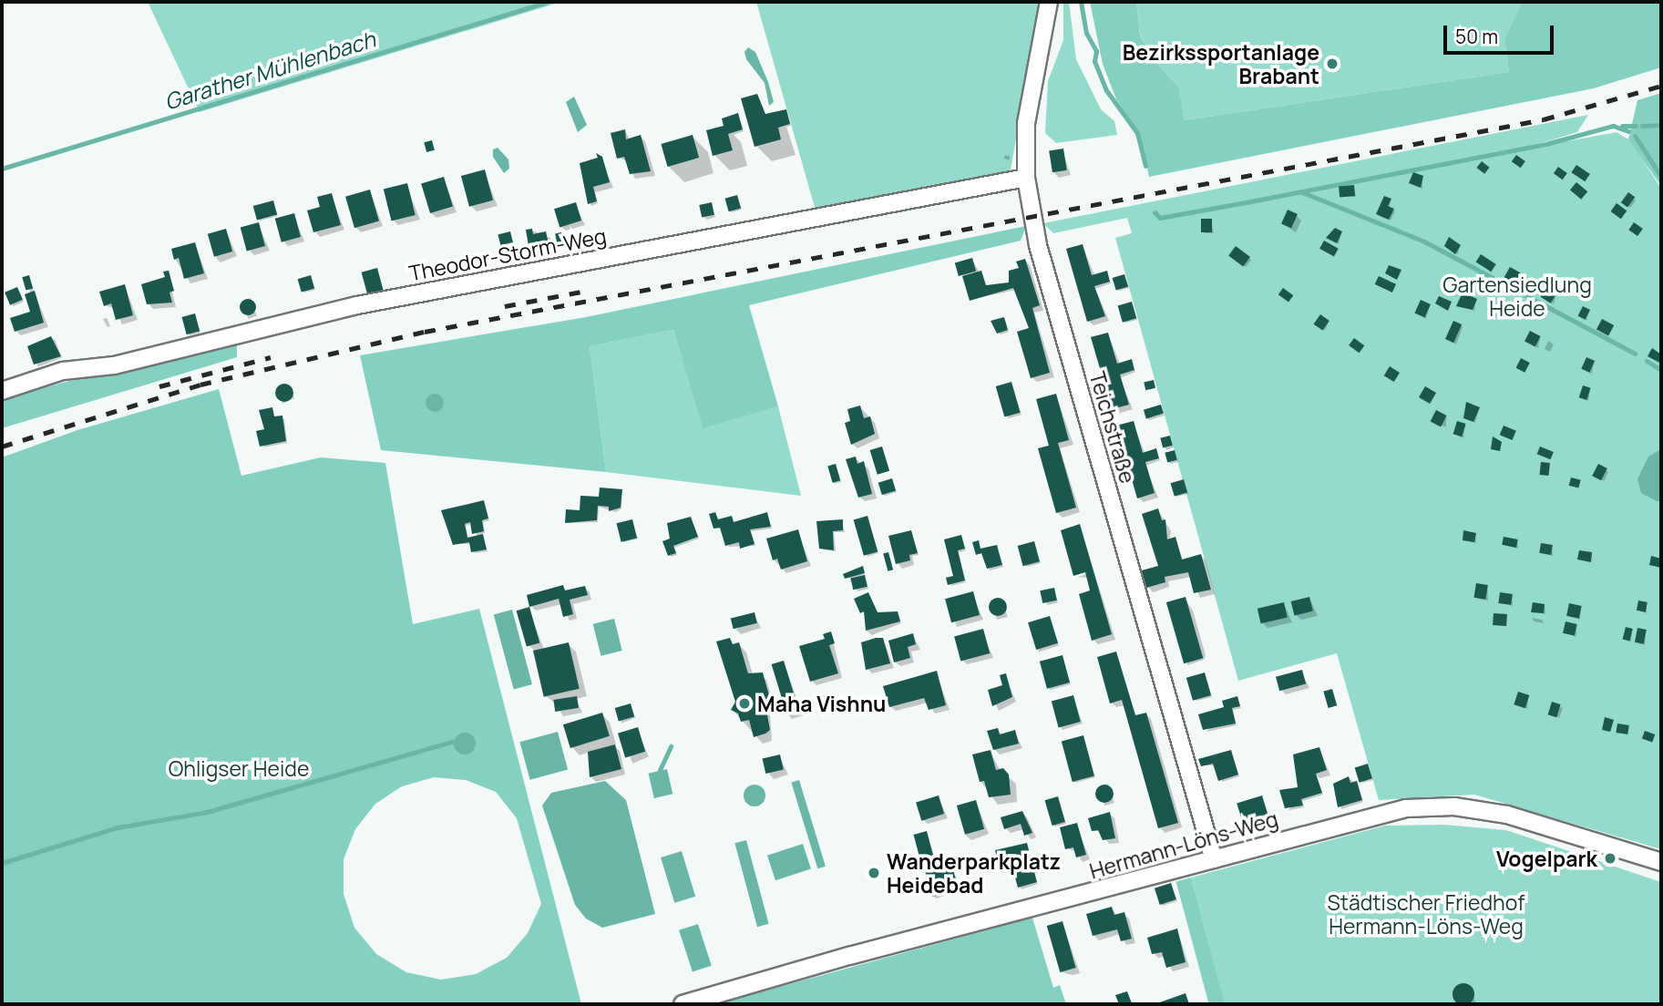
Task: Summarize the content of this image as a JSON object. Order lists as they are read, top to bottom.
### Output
{
  "streets": {
    "street": ["Theodor-Storm-Weg", "Teichstraße", "Hermann-Löns-Weg"]
  },
  "crossings": [
    ["Theodor-Storm-Weg", "Teichstraße"],
    ["Teichstraße", "Hermann-Löns-Weg"]
  ],
  "water": ["Garather Mühlenbach"],
  "parks": ["Gartensiedlung Heide", "Ohligser Heide", "Städtischer Friedhof Hermann-Löns-Weg"],
  "places": [
    "Bezirkssportanlage Brabant",
    "Maha Vishnu",
    "Vogelpark",
    "Wanderparkplatz Heidebad"
  ],
  "scale_bar": "50 m"
}
